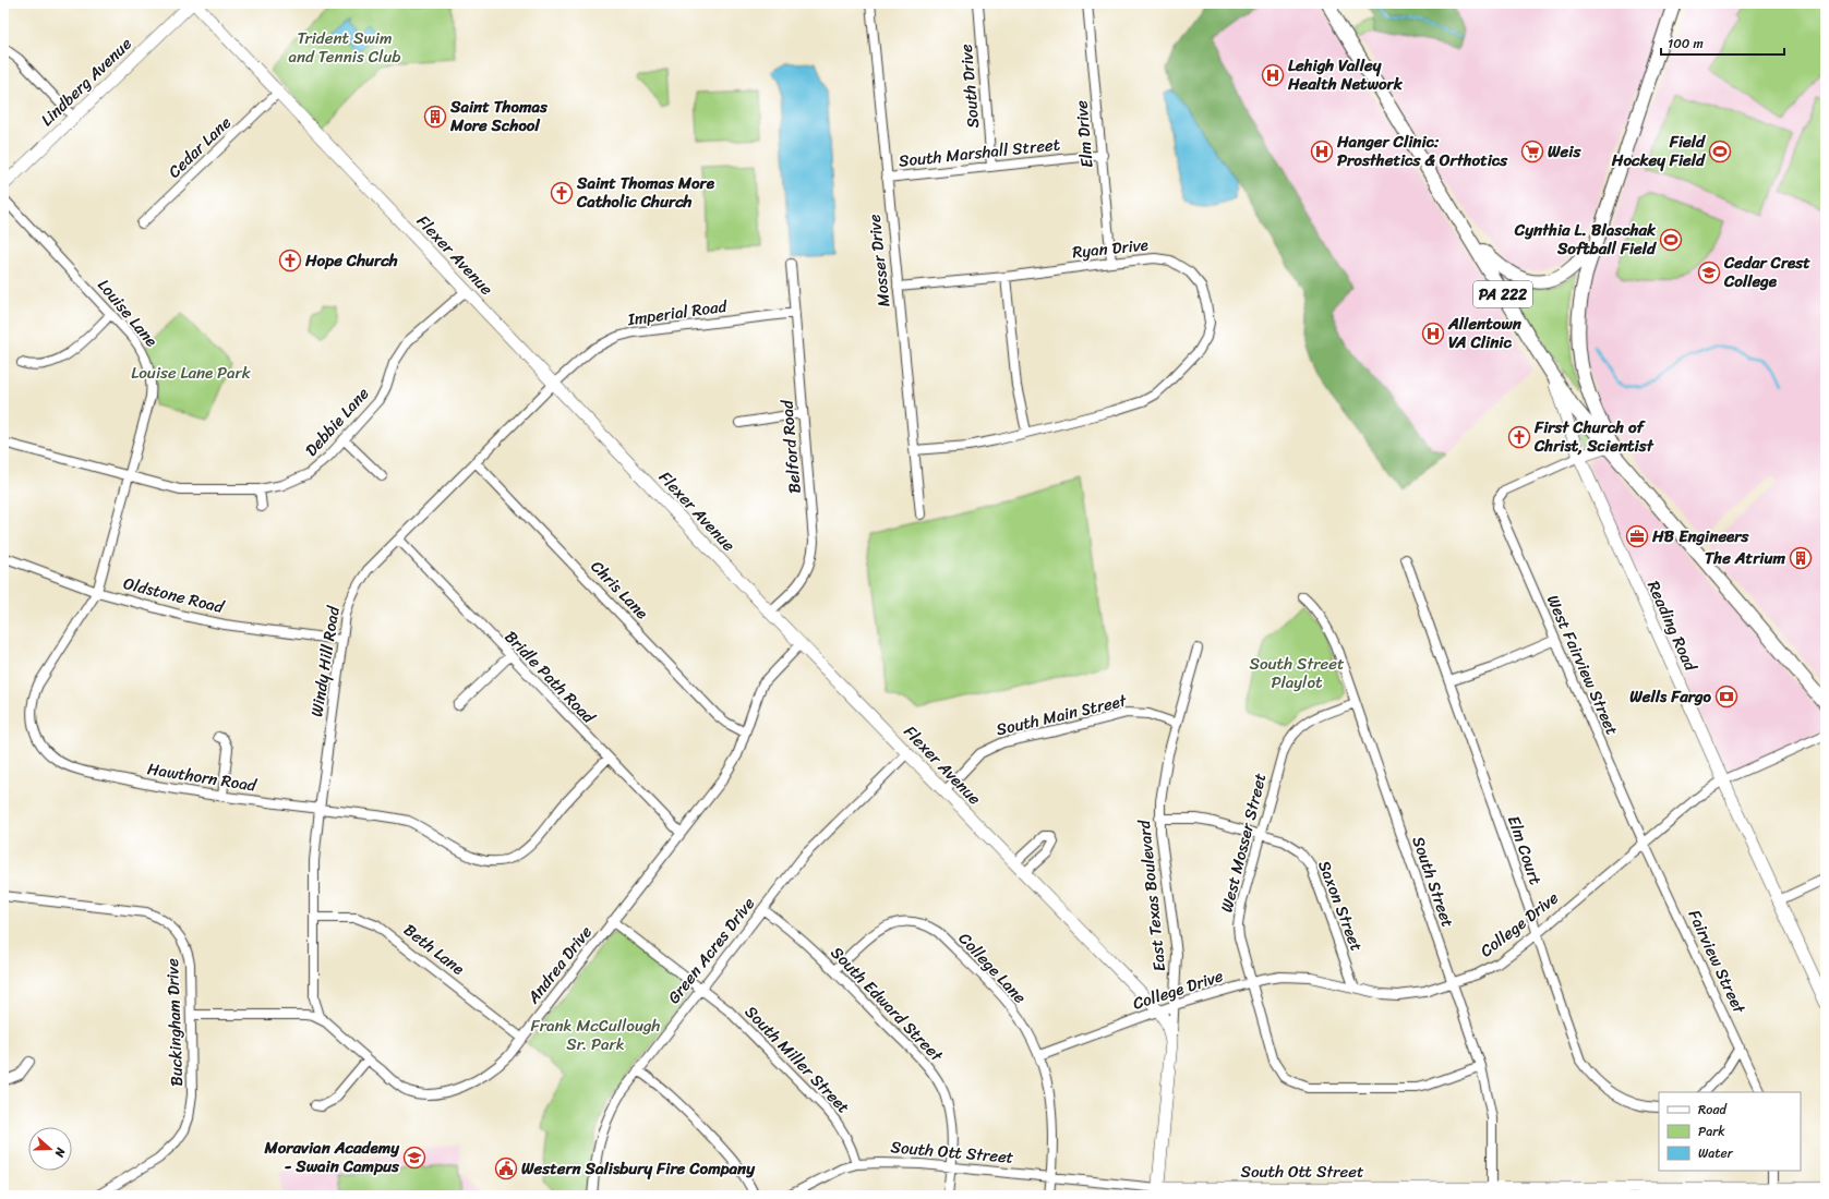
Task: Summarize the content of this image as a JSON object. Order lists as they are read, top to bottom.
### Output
{
  "streets": {
    "main road": ["PA 222"],
    "street": [
      "Lindberg Avenue",
      "South Drive",
      "Elm Drive",
      "Cedar Lane",
      "South Marshall Street",
      "Ryan Drive",
      "Flexer Avenue",
      "Mosser Drive",
      "Louise Lane",
      "Imperial Road",
      "Debbie Lane",
      "Belford Road",
      "Chris Lane",
      "Oldstone Road",
      "Reading Road",
      "Windy Hill Road",
      "West Fairview Street",
      "Bridle Path Road",
      "South Main Street",
      "Hawthorn Road",
      "West Mosser Street",
      "Elm Court",
      "South Street",
      "East Texas Boulevard",
      "Saxon Street",
      "College Drive",
      "Beth Lane",
      "Green Acres Drive",
      "Fairview Street",
      "Andrea Drive",
      "College Lane",
      "South Edward Street",
      "Buckingham Drive",
      "South Miller Street",
      "South Ott Street"
    ]
  },
  "crossings": [
    ["Lindberg Avenue", "Flexer Avenue"],
    ["South Drive", "South Marshall Street"],
    ["Elm Drive", "South Marshall Street"],
    ["Elm Drive", "Ryan Drive"],
    ["Cedar Lane", "Flexer Avenue"],
    ["South Marshall Street", "Mosser Drive"],
    ["Ryan Drive", "Mosser Drive"],
    ["Flexer Avenue", "Imperial Road"],
    ["Flexer Avenue", "Debbie Lane"],
    ["Flexer Avenue", "Belford Road"],
    ["Flexer Avenue", "Windy Hill Road"],
    ["Flexer Avenue", "South Main Street"],
    ["Flexer Avenue", "East Texas Boulevard"],
    ["Flexer Avenue", "College Drive"],
    ["Flexer Avenue", "Green Acres Drive"],
    ["Flexer Avenue", "Andrea Drive"],
    ["PA 222", "Reading Road"],
    ["Louise Lane", "Debbie Lane"],
    ["Louise Lane", "Hawthorn Road"],
    ["Imperial Road", "Belford Road"],
    ["Imperial Road", "Windy Hill Road"],
    ["Debbie Lane", "Hawthorn Road"],
    ["Chris Lane", "Windy Hill Road"],
    ["Chris Lane", "Andrea Drive"],
    ["Oldstone Road", "Windy Hill Road"],
    ["Oldstone Road", "Hawthorn Road"],
    ["Reading Road", "West Fairview Street"],
    ["Reading Road", "College Drive"],
    ["Windy Hill Road", "Bridle Path Road"],
    ["Windy Hill Road", "Hawthorn Road"],
    ["Windy Hill Road", "Beth Lane"],
    ["Windy Hill Road", "Andrea Drive"],
    ["West Fairview Street", "College Drive"],
    ["West Fairview Street", "Fairview Street"],
    ["Bridle Path Road", "Hawthorn Road"],
    ["Bridle Path Road", "Andrea Drive"],
    ["South Main Street", "East Texas Boulevard"],
    ["West Mosser Street", "South Street"],
    ["West Mosser Street", "Saxon Street"],
    ["West Mosser Street", "College Drive"],
    ["Elm Court", "College Drive"],
    ["South Street", "College Drive"],
    ["South Street", "South Ott Street"],
    ["East Texas Boulevard", "Saxon Street"],
    ["East Texas Boulevard", "College Drive"],
    ["East Texas Boulevard", "South Ott Street"],
    ["Saxon Street", "College Drive"],
    ["College Drive", "Fairview Street"],
    ["College Drive", "College Lane"],
    ["Beth Lane", "Andrea Drive"],
    ["Green Acres Drive", "South Edward Street"],
    ["Green Acres Drive", "South Miller Street"],
    ["Andrea Drive", "Buckingham Drive"],
    ["Andrea Drive", "South Miller Street"],
    ["College Lane", "South Edward Street"],
    ["College Lane", "South Ott Street"],
    ["South Edward Street", "South Ott Street"],
    ["South Miller Street", "South Ott Street"]
  ],
  "parks": [
    "Trident Swim and Tennis Club",
    "Louise Lane Park",
    "South Street Playlot",
    "Frank McCullough Sr. Park"
  ],
  "places": {
    "hospital": ["Lehigh Valley Health Network", "Hanger Clinic: Prosthetics & Orthotics", "Allentown VA Clinic"],
    "building": ["Saint Thomas More School", "The Atrium"],
    "supermarket": ["Weis"],
    "sports": ["Field Hockey Field", "Cynthia L. Blaschak Softball Field"],
    "church": ["Saint Thomas More Catholic Church", "Hope Church", "First Church of Christ, Scientist"],
    "school or university": ["Cedar Crest College", "Moravian Academy - Swain Campus"],
    "office": ["HB Engineers"],
    "bank": ["Wells Fargo"],
    "public building": ["Western Salisbury Fire Company"]
  },
  "legend": ["Road", "Park", "Water"],
  "scale_bar": "100 m",
  "north": "right"
}
